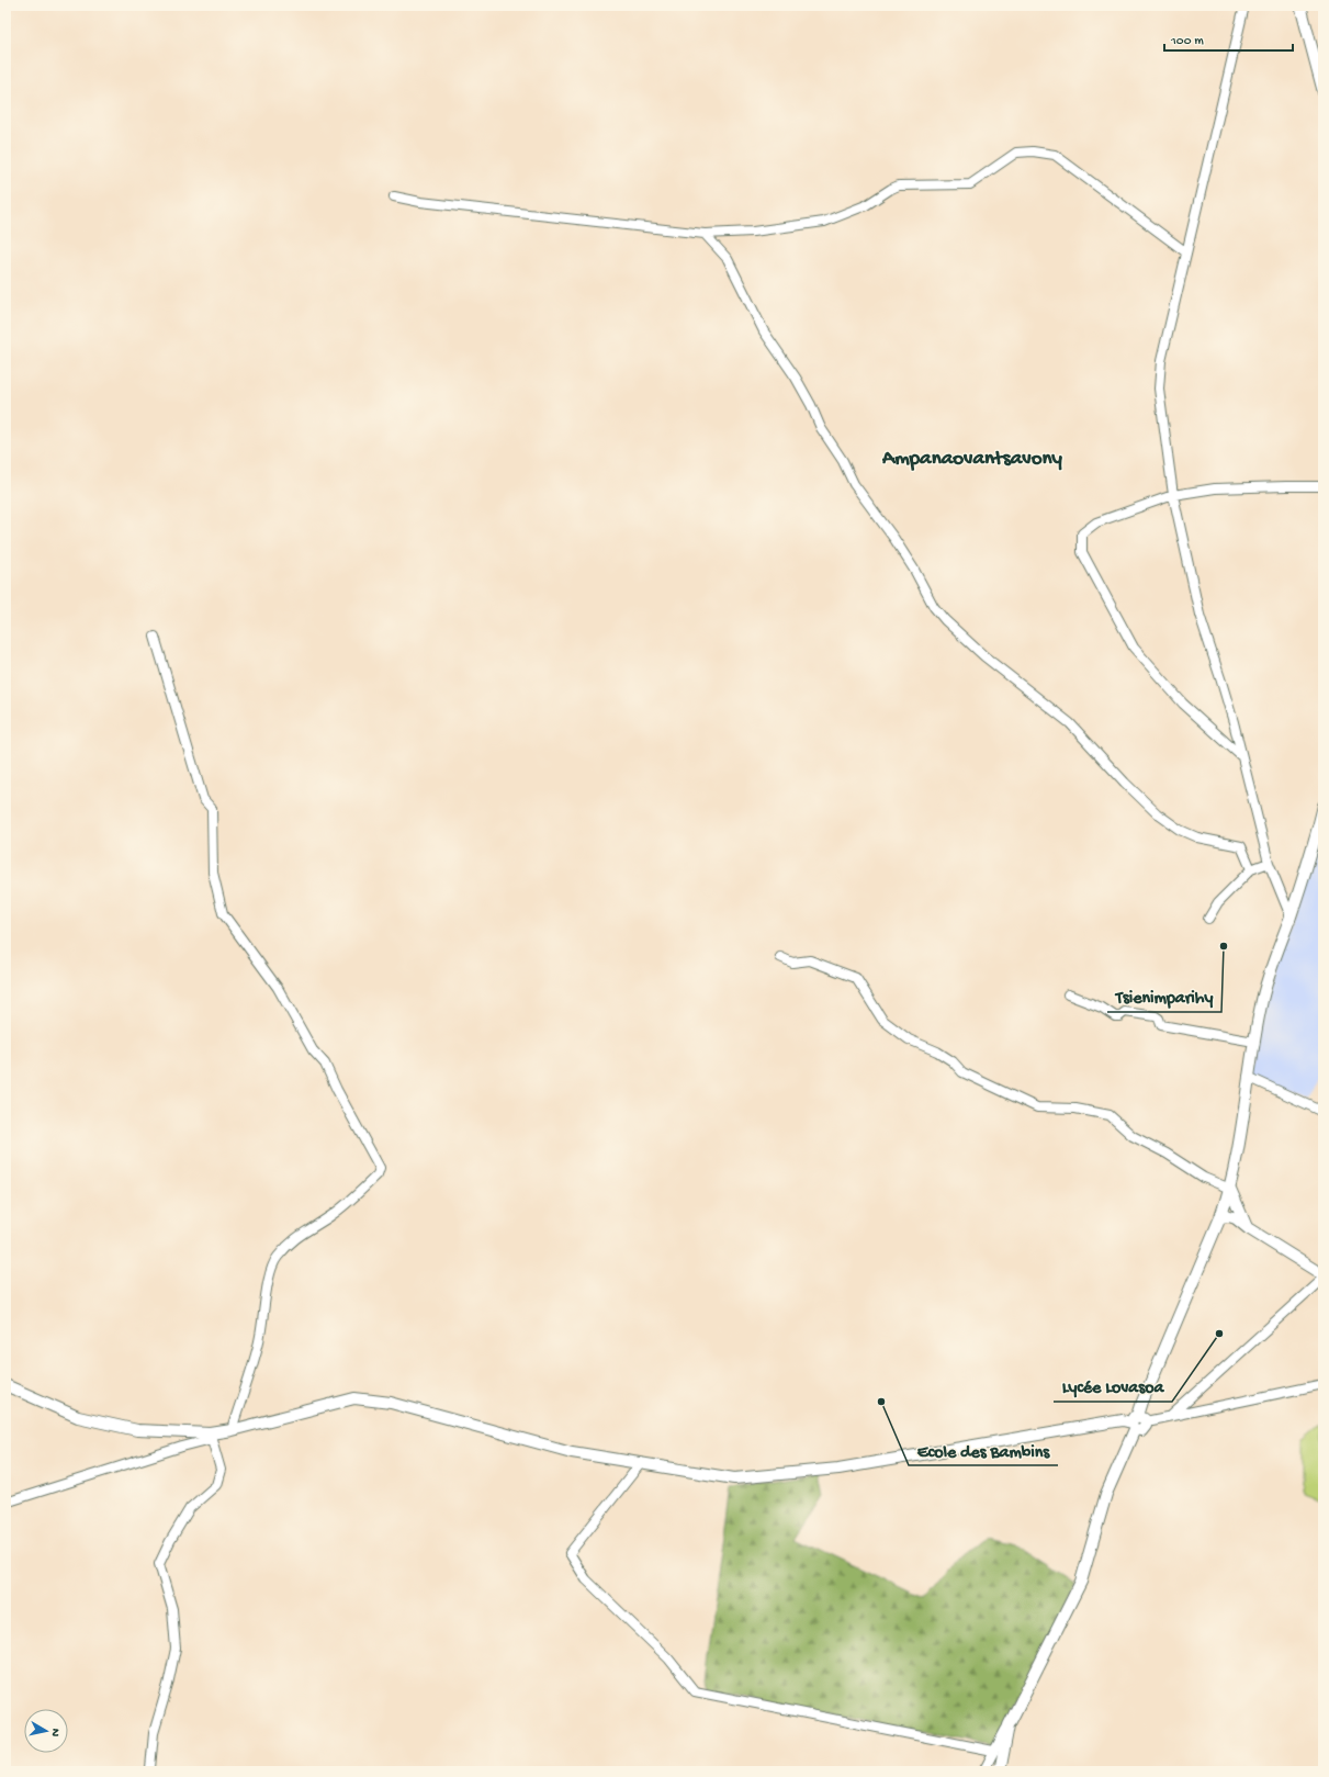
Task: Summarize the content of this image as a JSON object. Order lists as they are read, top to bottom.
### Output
{
  "districts": ["Ampanaovantsavony"],
  "places": ["Tsienimparihy", "Lycée Lovasoa", "Ecole des Bambins"],
  "scale_bar": "100 m",
  "north": "right"
}
